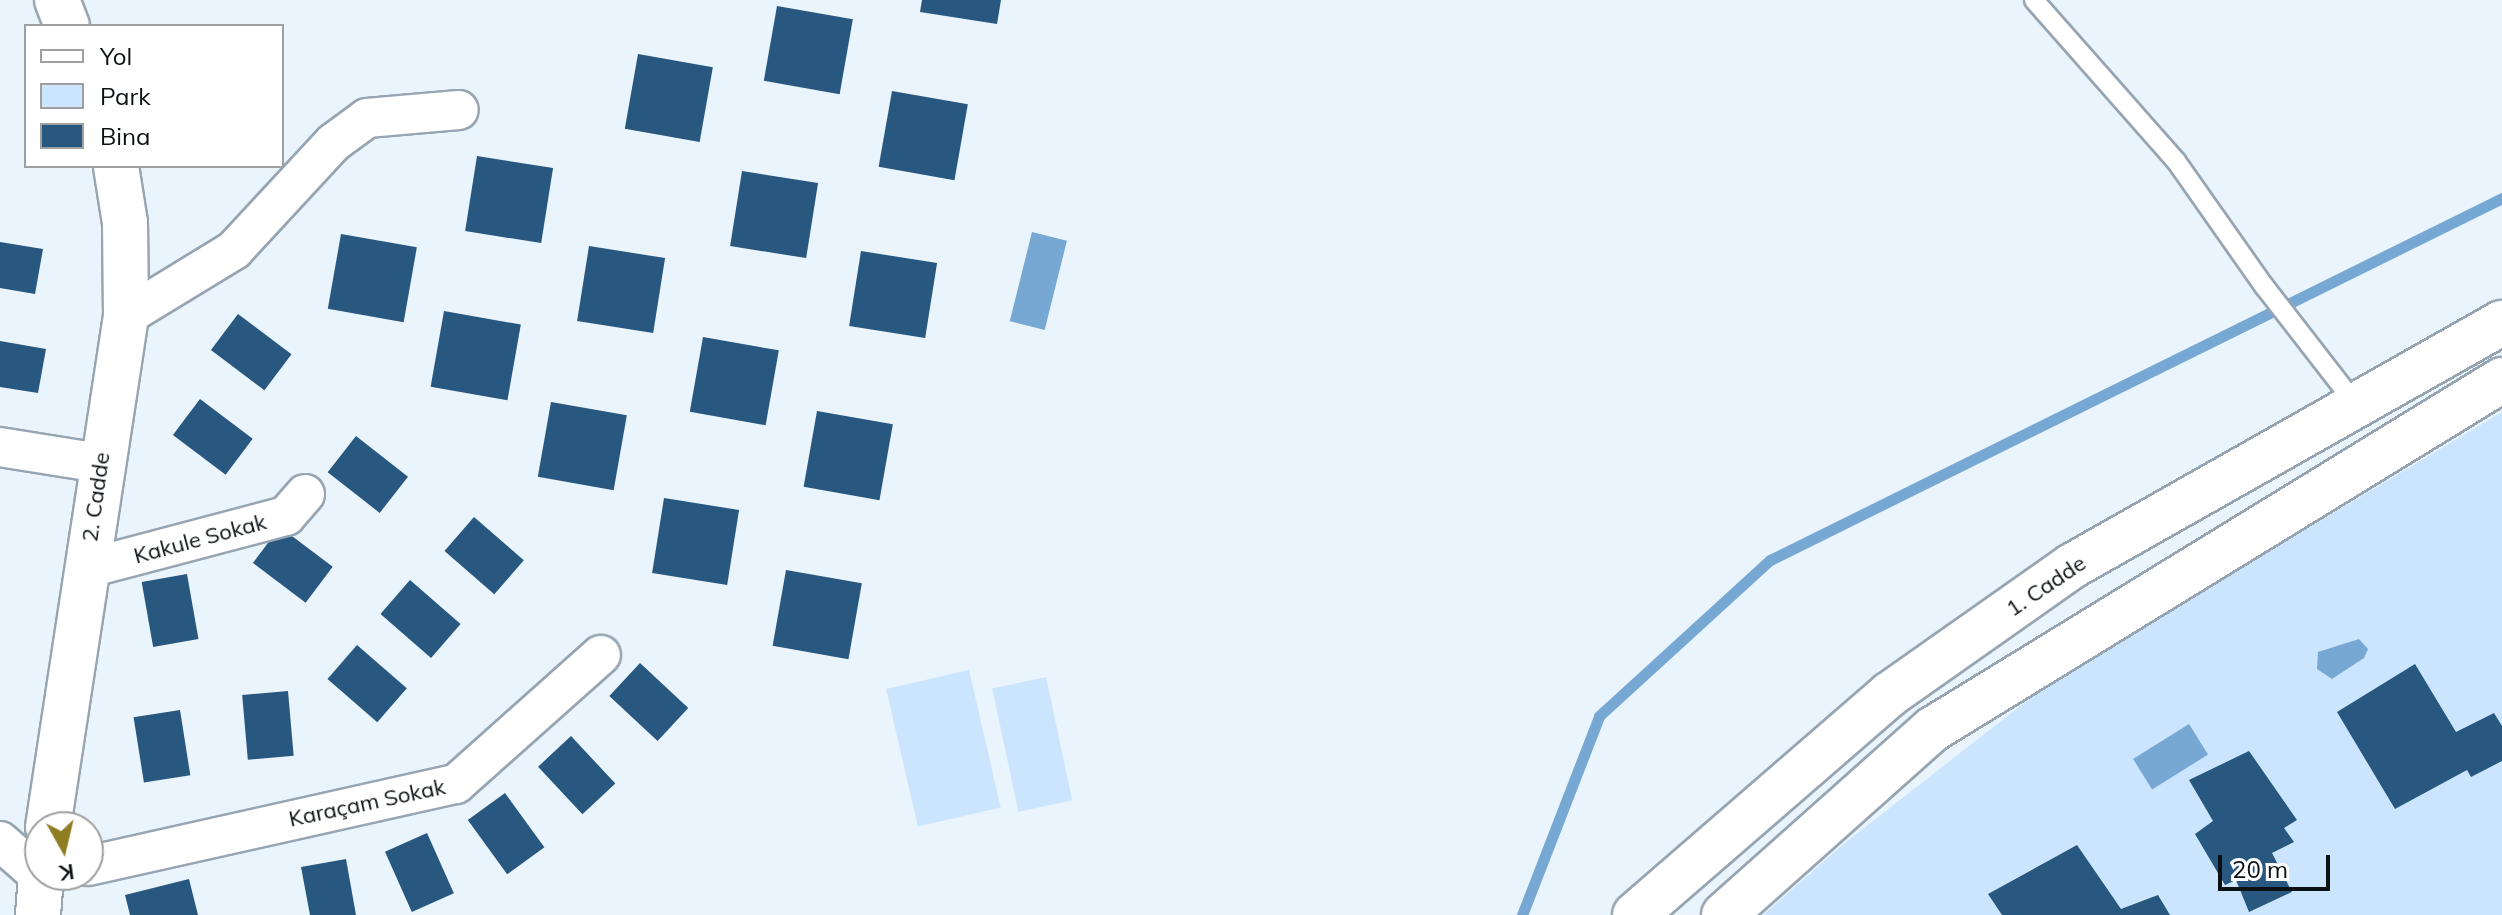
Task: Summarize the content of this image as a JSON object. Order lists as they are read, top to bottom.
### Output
{
  "streets": {
    "main road": ["2. Cadde", "1. Cadde"],
    "street": ["Kakule Sokak", "Karaçam Sokak"]
  },
  "crossings": [
    ["2. Cadde", "Kakule Sokak"]
  ],
  "legend": ["Yol", "Park", "Bina"],
  "scale_bar": "20 m",
  "north": "bottom"
}
